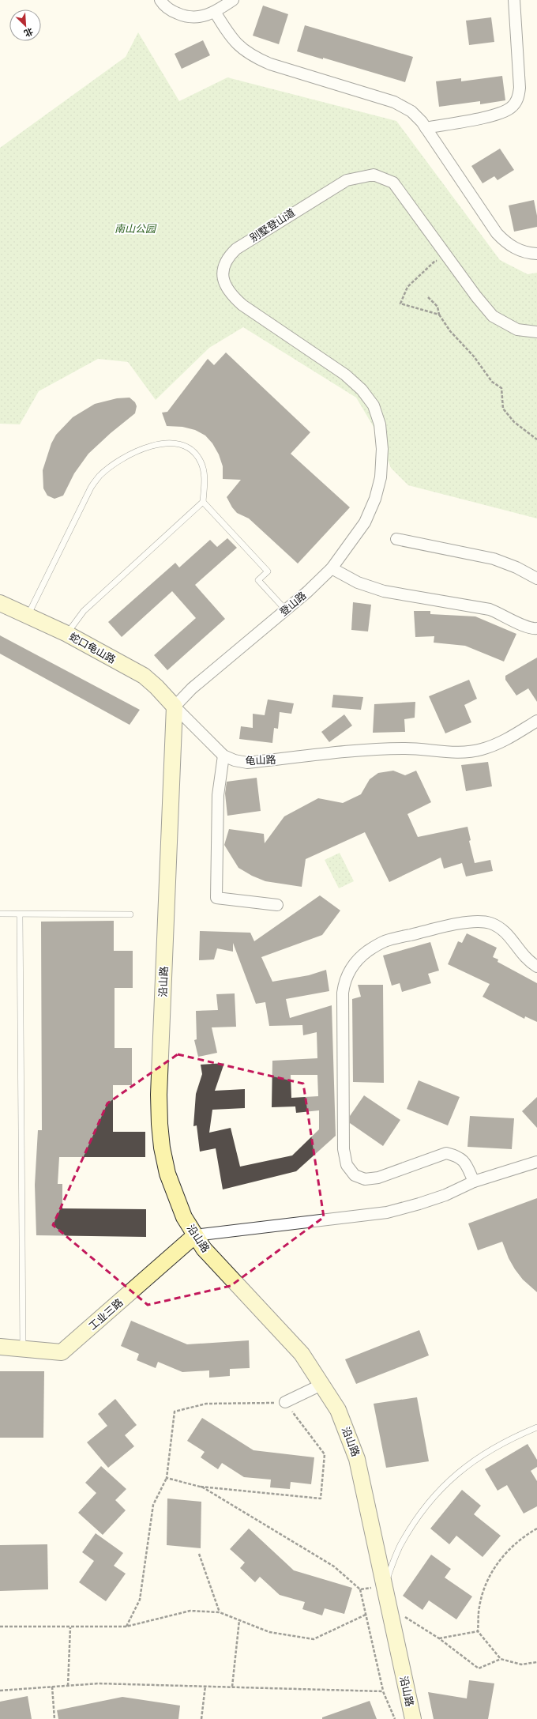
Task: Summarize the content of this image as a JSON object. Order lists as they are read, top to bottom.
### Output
{
  "streets": {
    "street": [
      "别墅登山道",
      "登山路",
      "蛇口龟山路",
      "龟山路",
      "沿山路",
      "工业三路"
    ]
  },
  "crossings": [
    ["别墅登山道", "登山路"],
    ["登山路", "蛇口龟山路"],
    ["登山路", "龟山路"],
    ["登山路", "沿山路"],
    ["蛇口龟山路", "龟山路"],
    ["蛇口龟山路", "沿山路"],
    ["龟山路", "沿山路"],
    ["沿山路", "工业三路"]
  ],
  "parks": ["南山公园"],
  "north": "bottom right"
}
